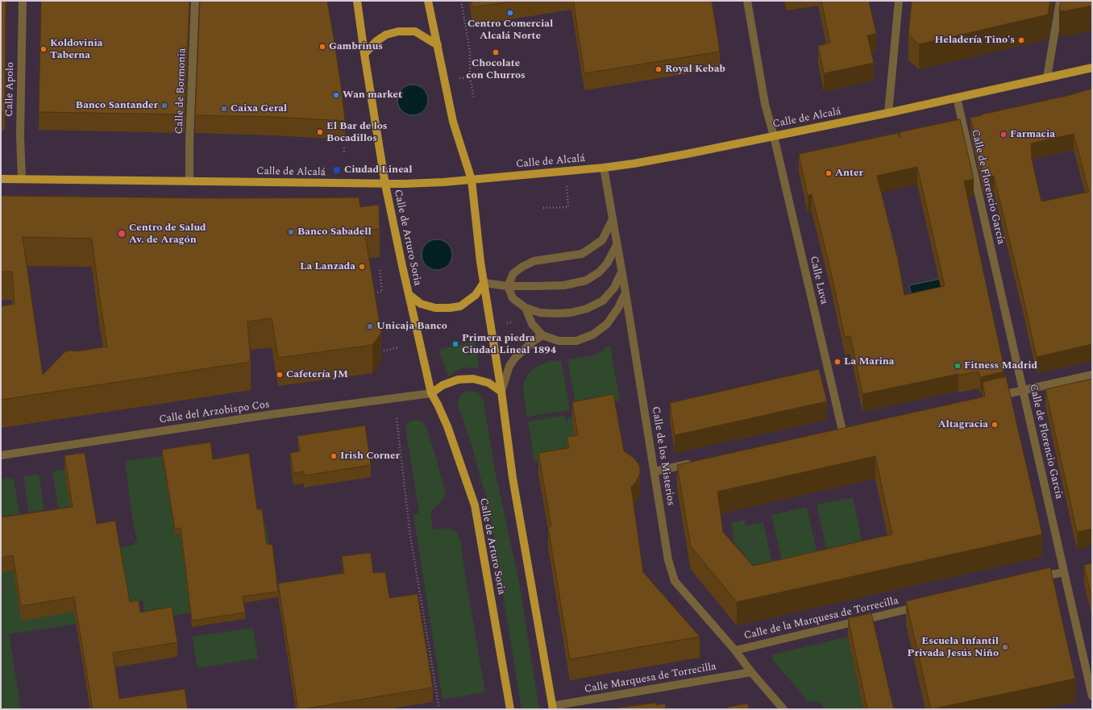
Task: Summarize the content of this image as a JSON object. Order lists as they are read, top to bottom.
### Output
{
  "streets": {
    "main road": ["Calle de Alcalá", "Calle de Arturo Soria"],
    "street": [
      "Calle Apolo",
      "Calle de Bormonia",
      "Calle de Florencio García",
      "Calle Luva",
      "Calle del Arzobispo Cos",
      "Calle de los Misterios",
      "Calle de la Marquesa de Torrecilla",
      "Calle Marquesa de Torrecilla"
    ]
  },
  "crossings": [
    ["Calle Apolo", "Calle de Alcalá"],
    ["Calle de Bormonia", "Calle de Alcalá"],
    ["Calle de Alcalá", "Calle de Florencio García"],
    ["Calle de Alcalá", "Calle de Arturo Soria"],
    ["Calle de Alcalá", "Calle Luva"],
    ["Calle de Alcalá", "Calle de los Misterios"],
    ["Calle de Arturo Soria", "Calle del Arzobispo Cos"],
    ["Calle de los Misterios", "Calle de la Marquesa de Torrecilla"],
    ["Calle de los Misterios", "Calle Marquesa de Torrecilla"]
  ],
  "places": [
    "Centro Comercial Alcalá Norte",
    "Heladería Tino's",
    "Gambrinus",
    "Koldovinia Taberna",
    "Chocolate con Churros",
    "Royal Kebab",
    "Wan market",
    "Banco Santander",
    "Caixa Geral",
    "El Bar de los Bocadillos",
    "Farmacia",
    "Ciudad Lineal",
    "Anter",
    "Banco Sabadell",
    "Centro de Salud Av. de Aragón",
    "La Lanzada",
    "Unicaja Banco",
    "Primera piedra Ciudad Lineal 1894",
    "La Marina",
    "Fitness Madrid",
    "Cafetería JM",
    "Altagracia",
    "Irish Corner",
    "Escuela Infantil Privada Jesús Niño"
  ]
}
